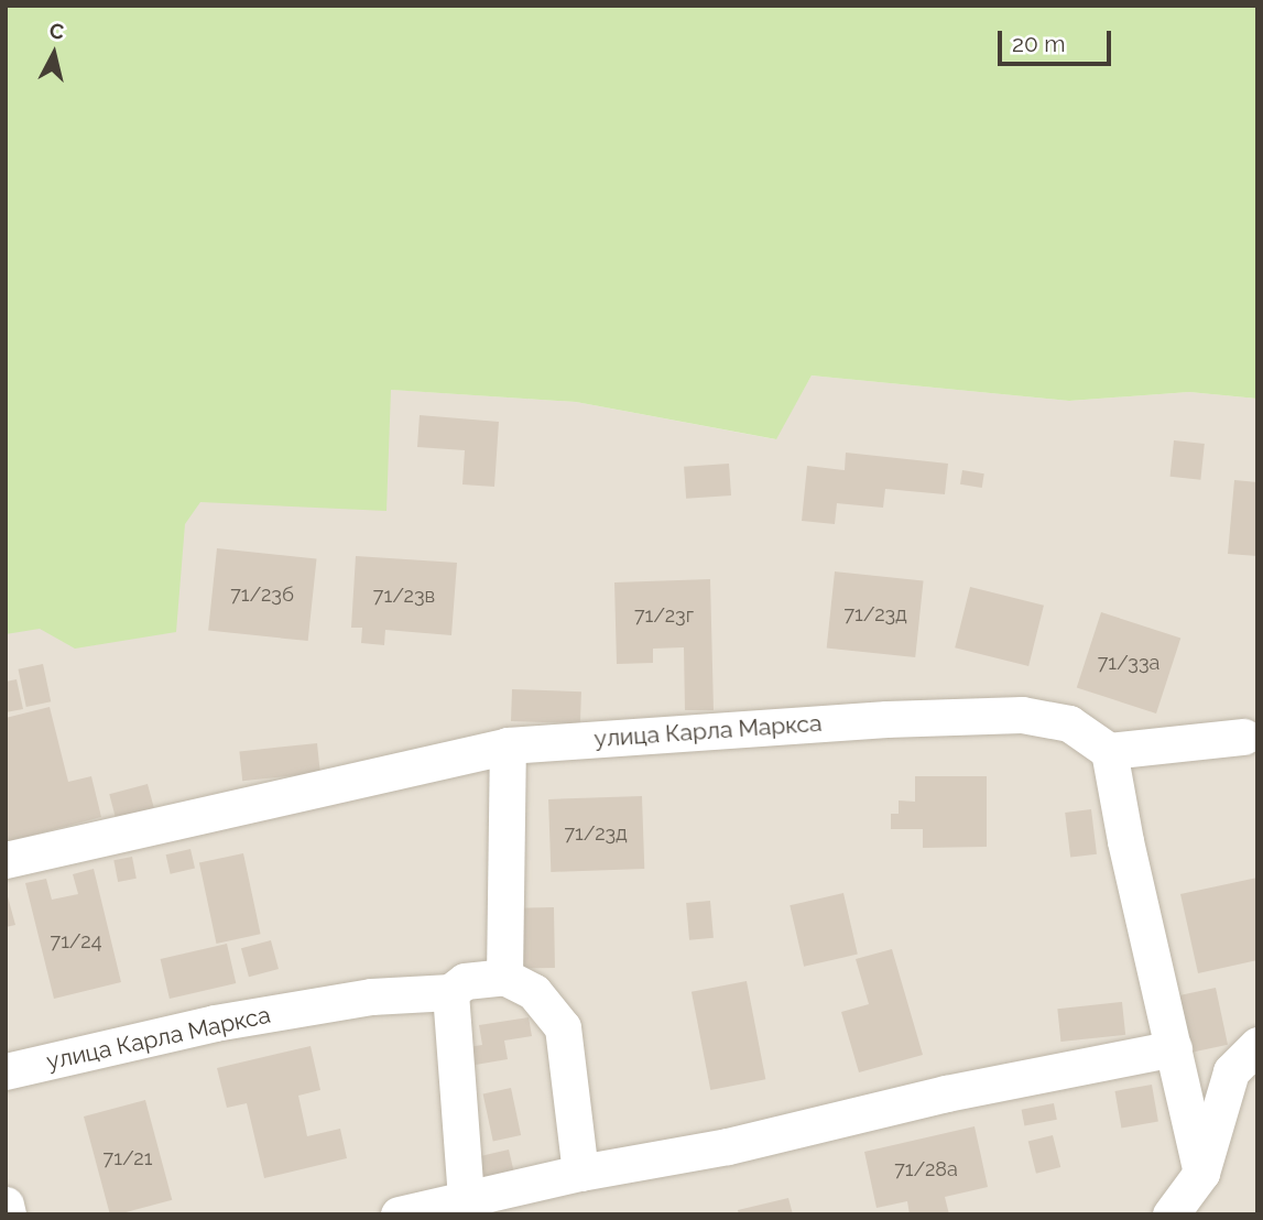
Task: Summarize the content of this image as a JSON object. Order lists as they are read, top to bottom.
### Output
{
  "streets": {
    "street": ["улица Карла Маркса"]
  },
  "house_numbers": [
    "71/23б",
    "71/23в",
    "71/23д",
    "71/23г",
    "71/33а",
    "71/23д",
    "71/24",
    "71/21",
    "71/28а"
  ],
  "scale_bar": "20 m",
  "north": "top"
}
